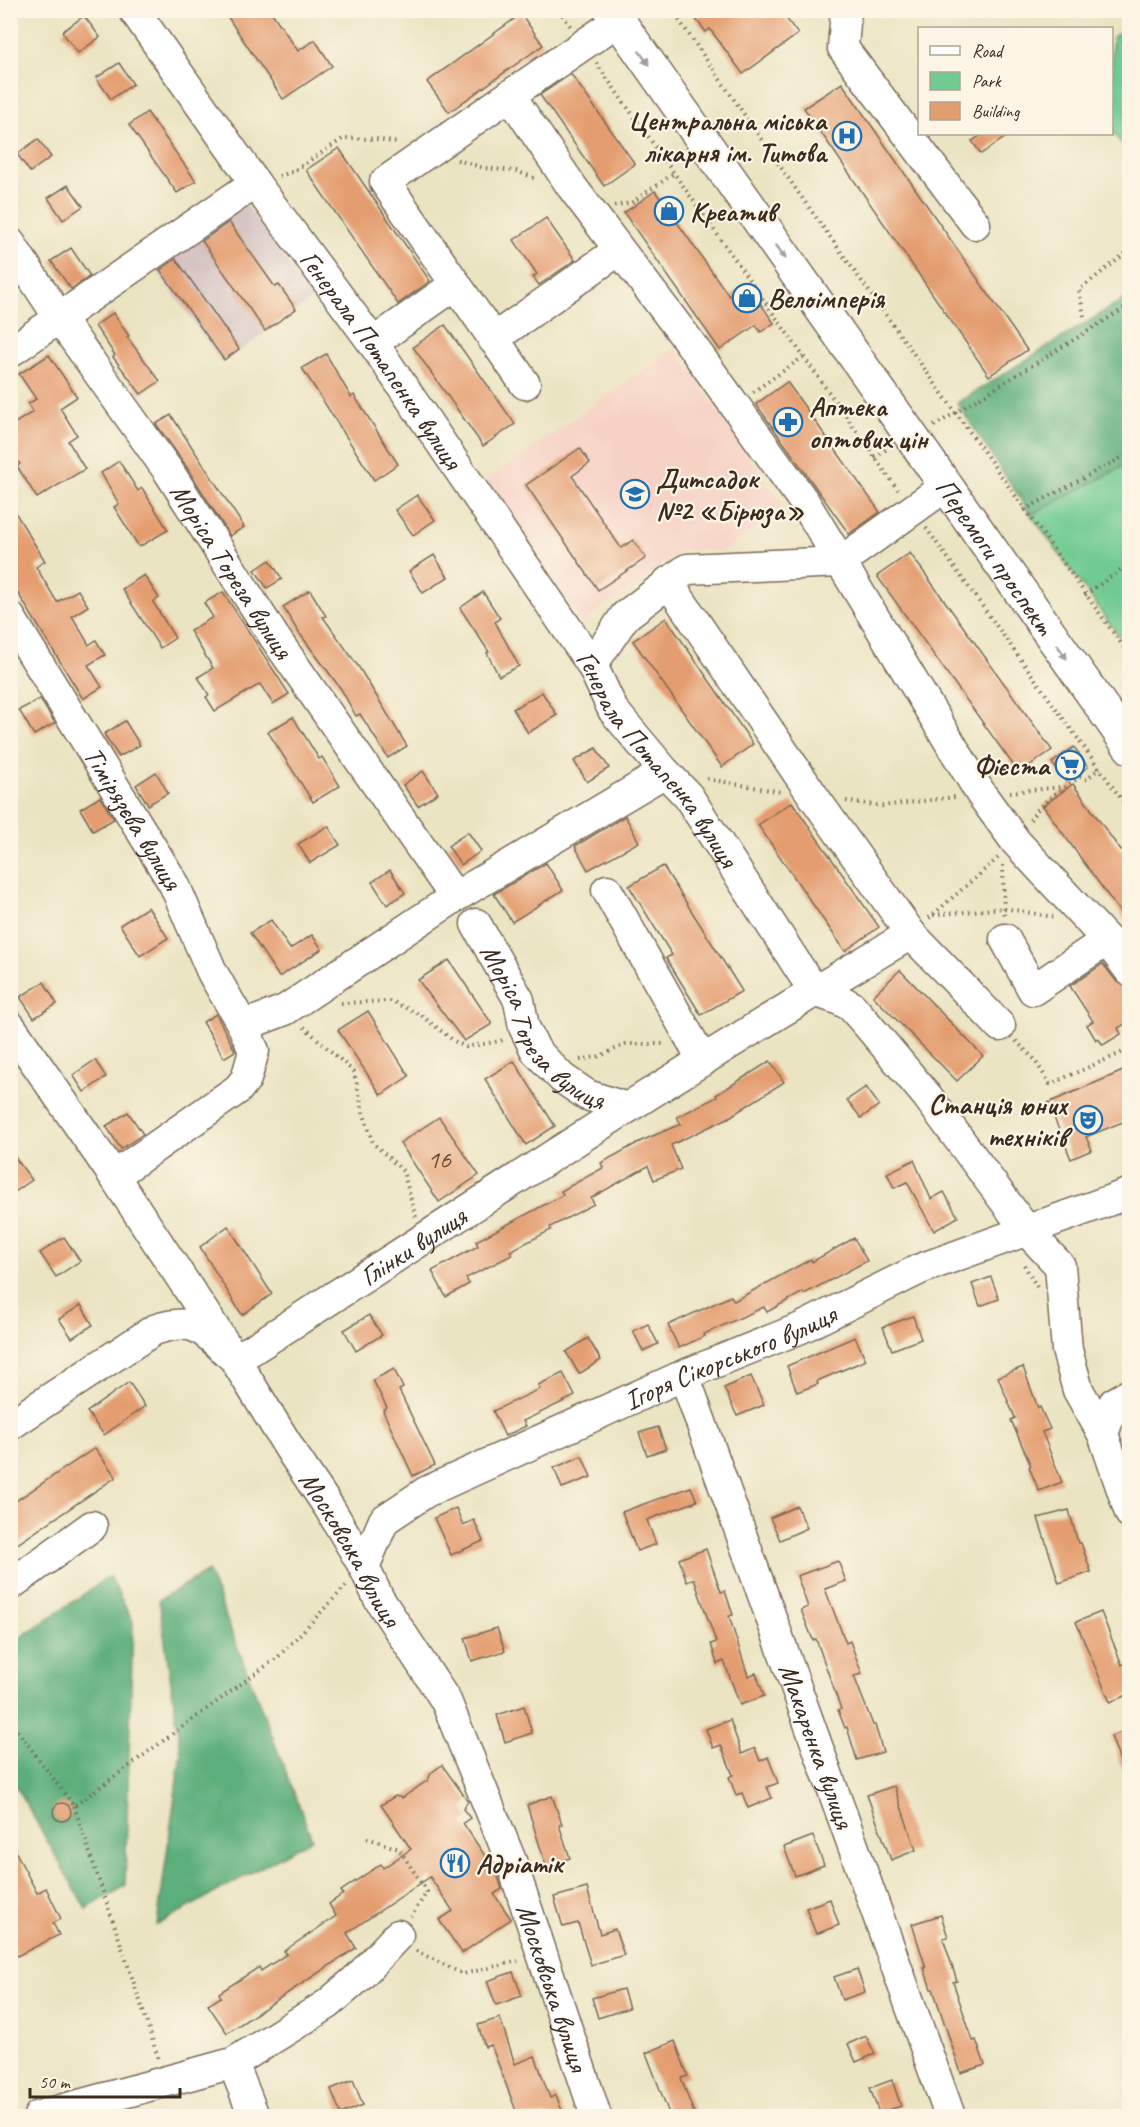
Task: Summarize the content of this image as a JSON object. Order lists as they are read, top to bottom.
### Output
{
  "streets": {
    "main road": ["Перемоги проспект"],
    "street": [
      "Генерала Потапенка вулиця",
      "Моріса Тореза вулиця",
      "Тімірязєва вулиця",
      "Глінки вулиця",
      "Ігоря Сікорського вулиця",
      "Московська вулиця",
      "Макаренка вулиця"
    ]
  },
  "crossings": [
    ["Генерала Потапенка вулиця", "Глінки вулиця"],
    ["Моріса Тореза вулиця", "Глінки вулиця"],
    ["Тімірязєва вулиця", "Московська вулиця"],
    ["Глінки вулиця", "Московська вулиця"],
    ["Ігоря Сікорського вулиця", "Московська вулиця"],
    ["Ігоря Сікорського вулиця", "Макаренка вулиця"]
  ],
  "one_way": ["Перемоги проспект"],
  "places": {
    "hospital": ["Центральна міська лікарня ім. Титова"],
    "shop": ["Креатив", "Велоімперія"],
    "pharmacy": ["Аптека оптових цін"],
    "school or university": ["Дитсадок №2 «Бірюза»"],
    "supermarket": ["Фієста"],
    "theatre": ["Станція юних техніків"],
    "restaurant": ["Адріатік"]
  },
  "house_numbers": ["16"],
  "legend": ["Road", "Park", "Building"],
  "scale_bar": "50 m"
}
